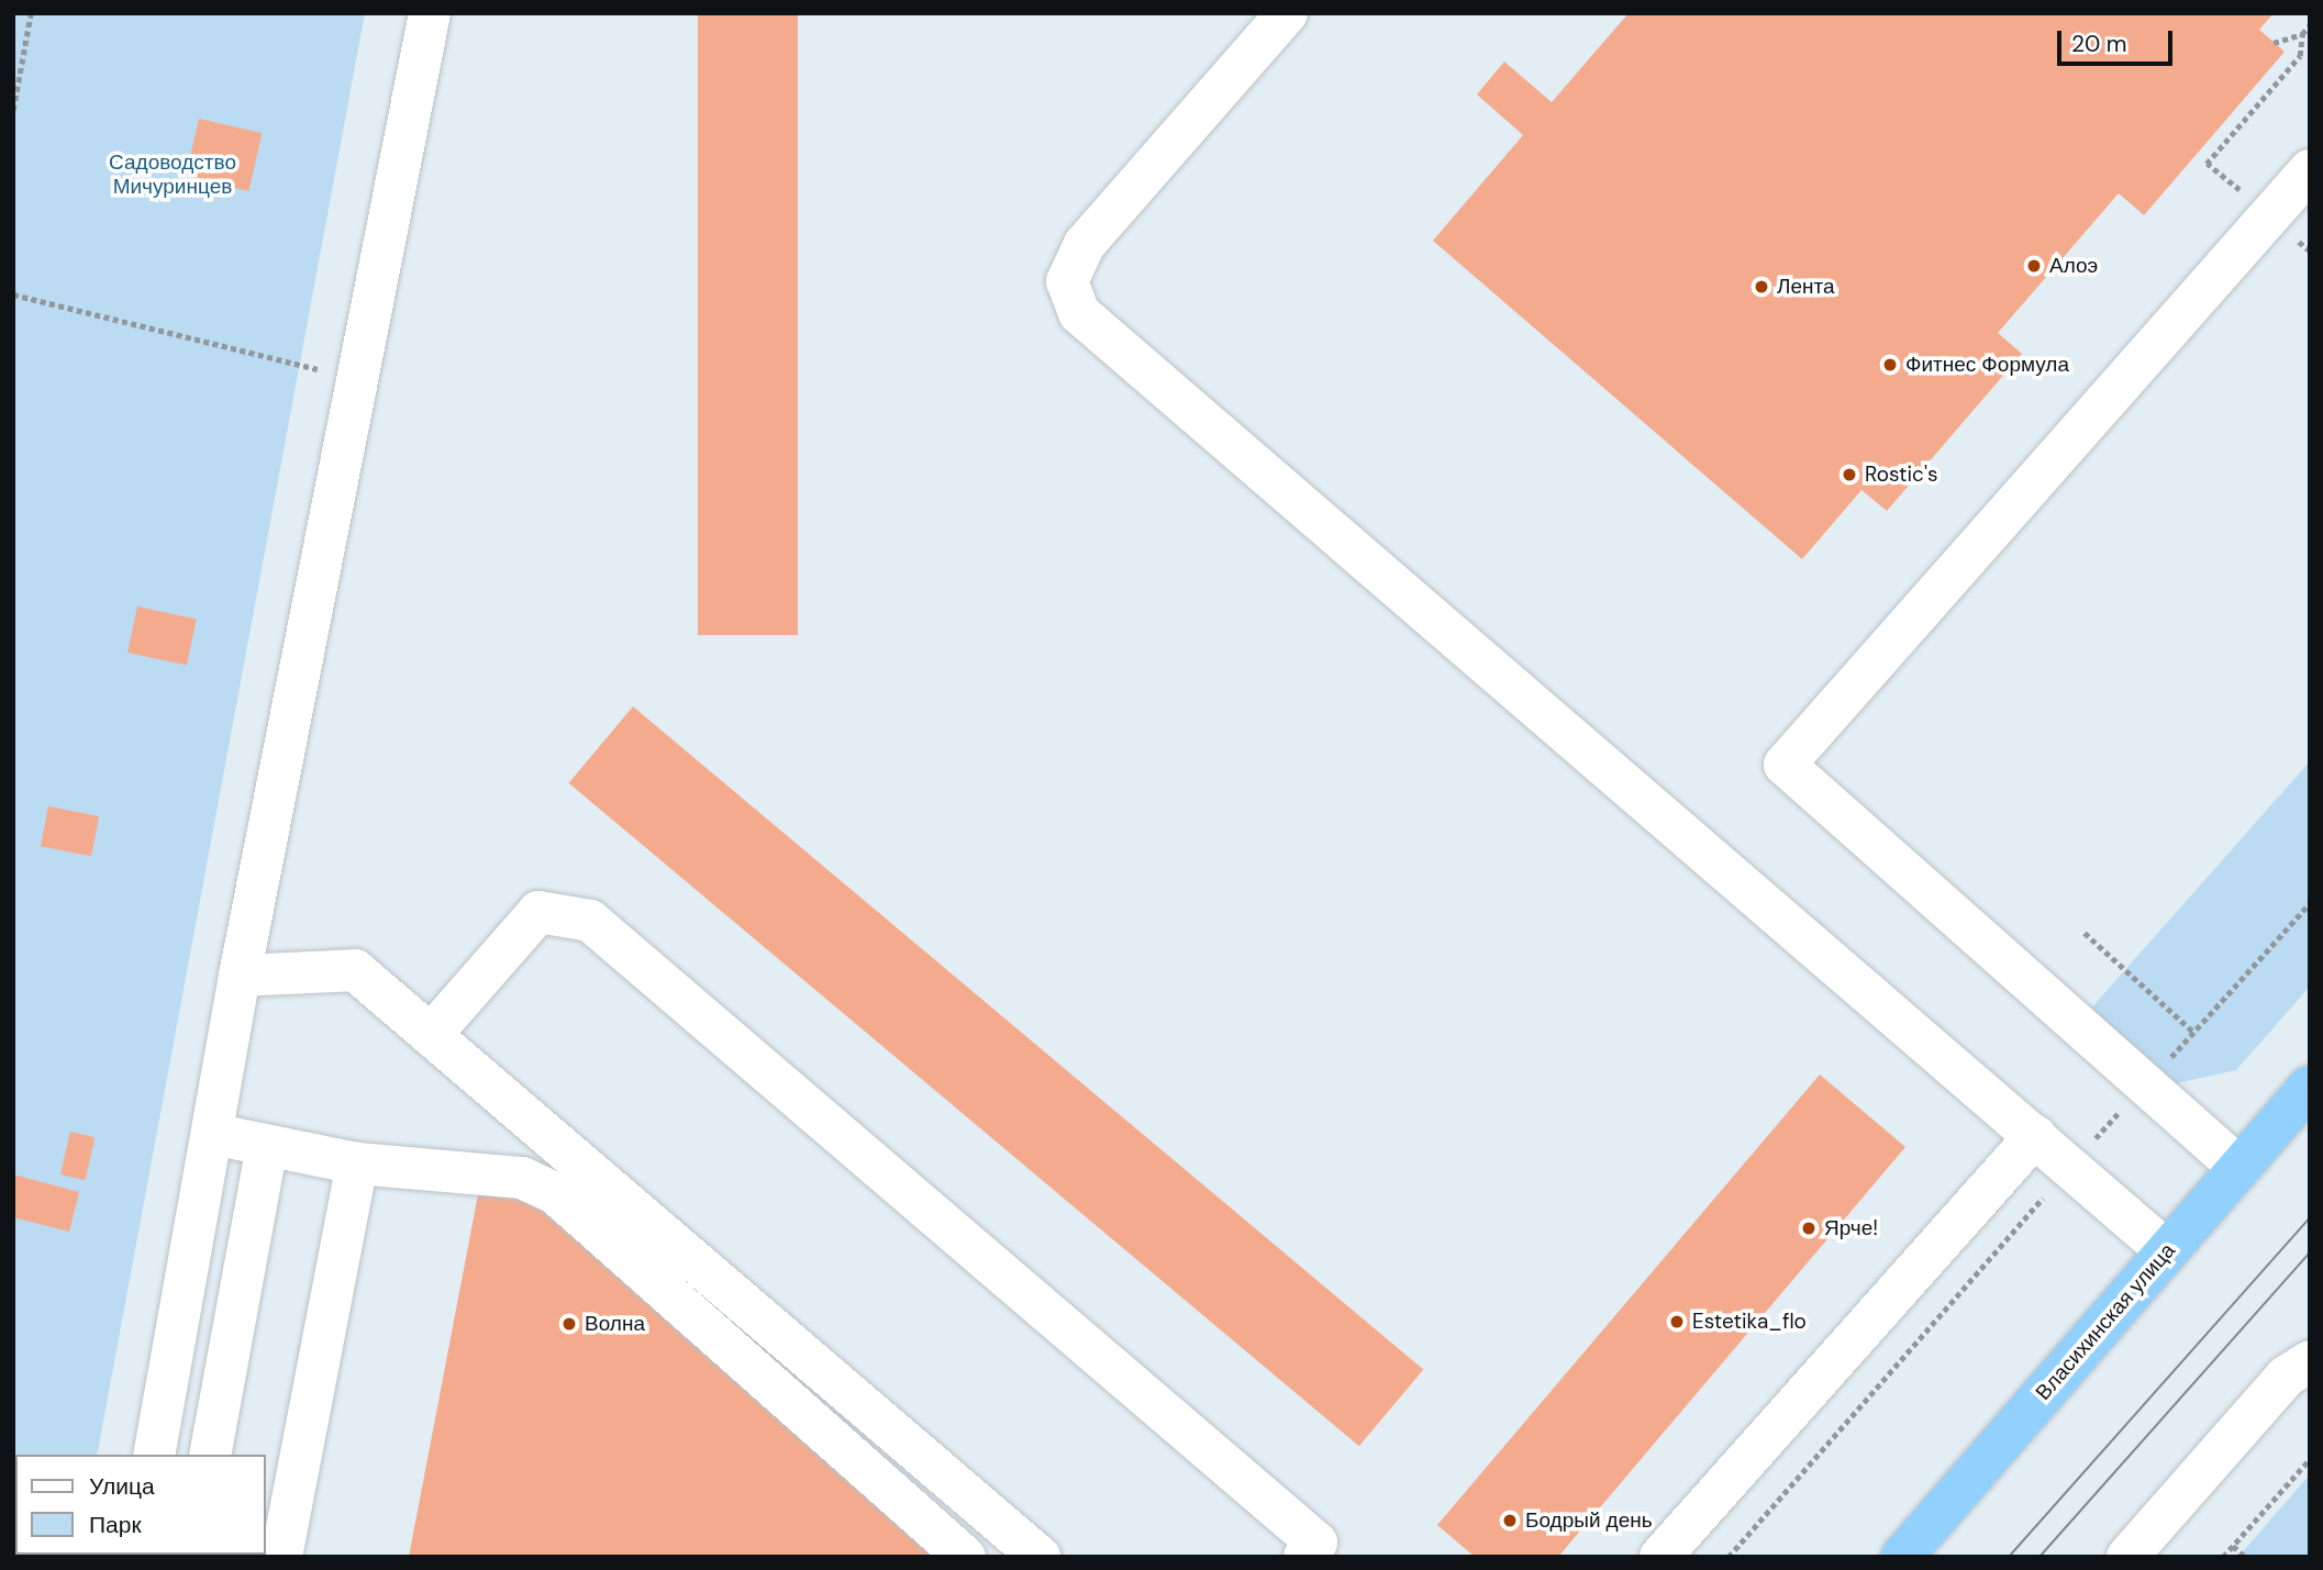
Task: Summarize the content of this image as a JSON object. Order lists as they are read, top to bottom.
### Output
{
  "streets": {
    "highway": ["Власихинская улица"]
  },
  "parks": ["Садоводство Мичуринцев"],
  "places": [
    "Алоэ",
    "Лента",
    "Фитнес Формула",
    "Rostic's",
    "Ярче!",
    "Estetika_flo",
    "Волна",
    "Бодрый день"
  ],
  "legend": ["Улица", "Парк"],
  "scale_bar": "20 m"
}
